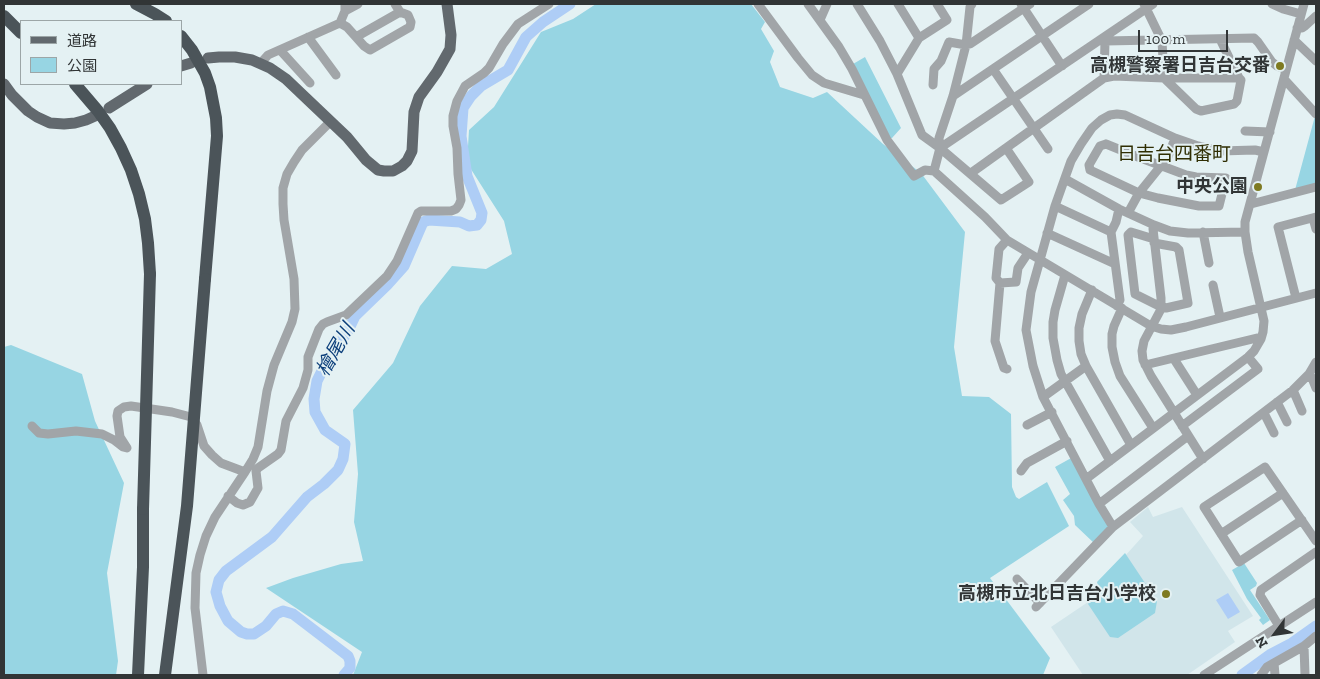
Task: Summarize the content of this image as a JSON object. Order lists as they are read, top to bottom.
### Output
{
  "districts": ["日吉台四番町"],
  "water": ["檜尾川"],
  "places": ["高槻警察署日吉台交番", "中央公園", "高槻市立北日吉台小学校"],
  "legend": ["道路", "公園"],
  "scale_bar": "100 m",
  "north": "bottom left"
}
